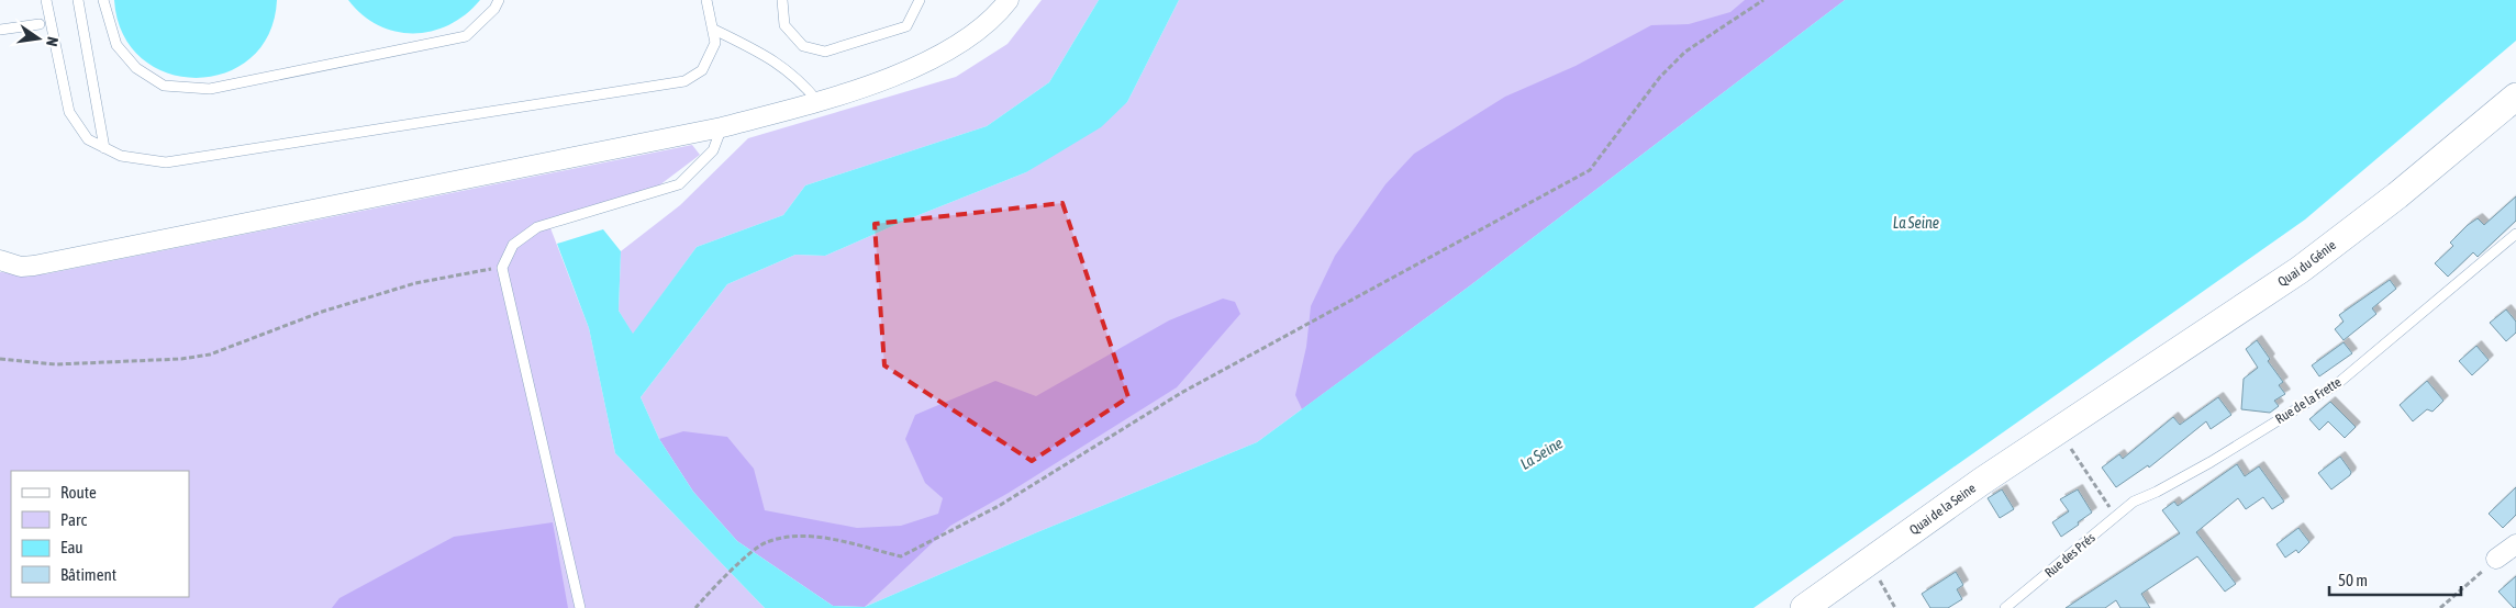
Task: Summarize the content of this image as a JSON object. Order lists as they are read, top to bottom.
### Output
{
  "streets": {
    "street": ["Quai du Génie", "Quai de la Seine"],
    "lane": ["Rue de la Frette", "Rue des Prés"]
  },
  "crossings": [
    ["Quai du Génie", "Quai de la Seine"],
    ["Rue de la Frette", "Rue des Prés"]
  ],
  "water": ["La Seine"],
  "legend": [
    "Route",
    "Parc",
    "Eau",
    "Bâtiment"
  ],
  "scale_bar": "50 m",
  "north": "right"
}
